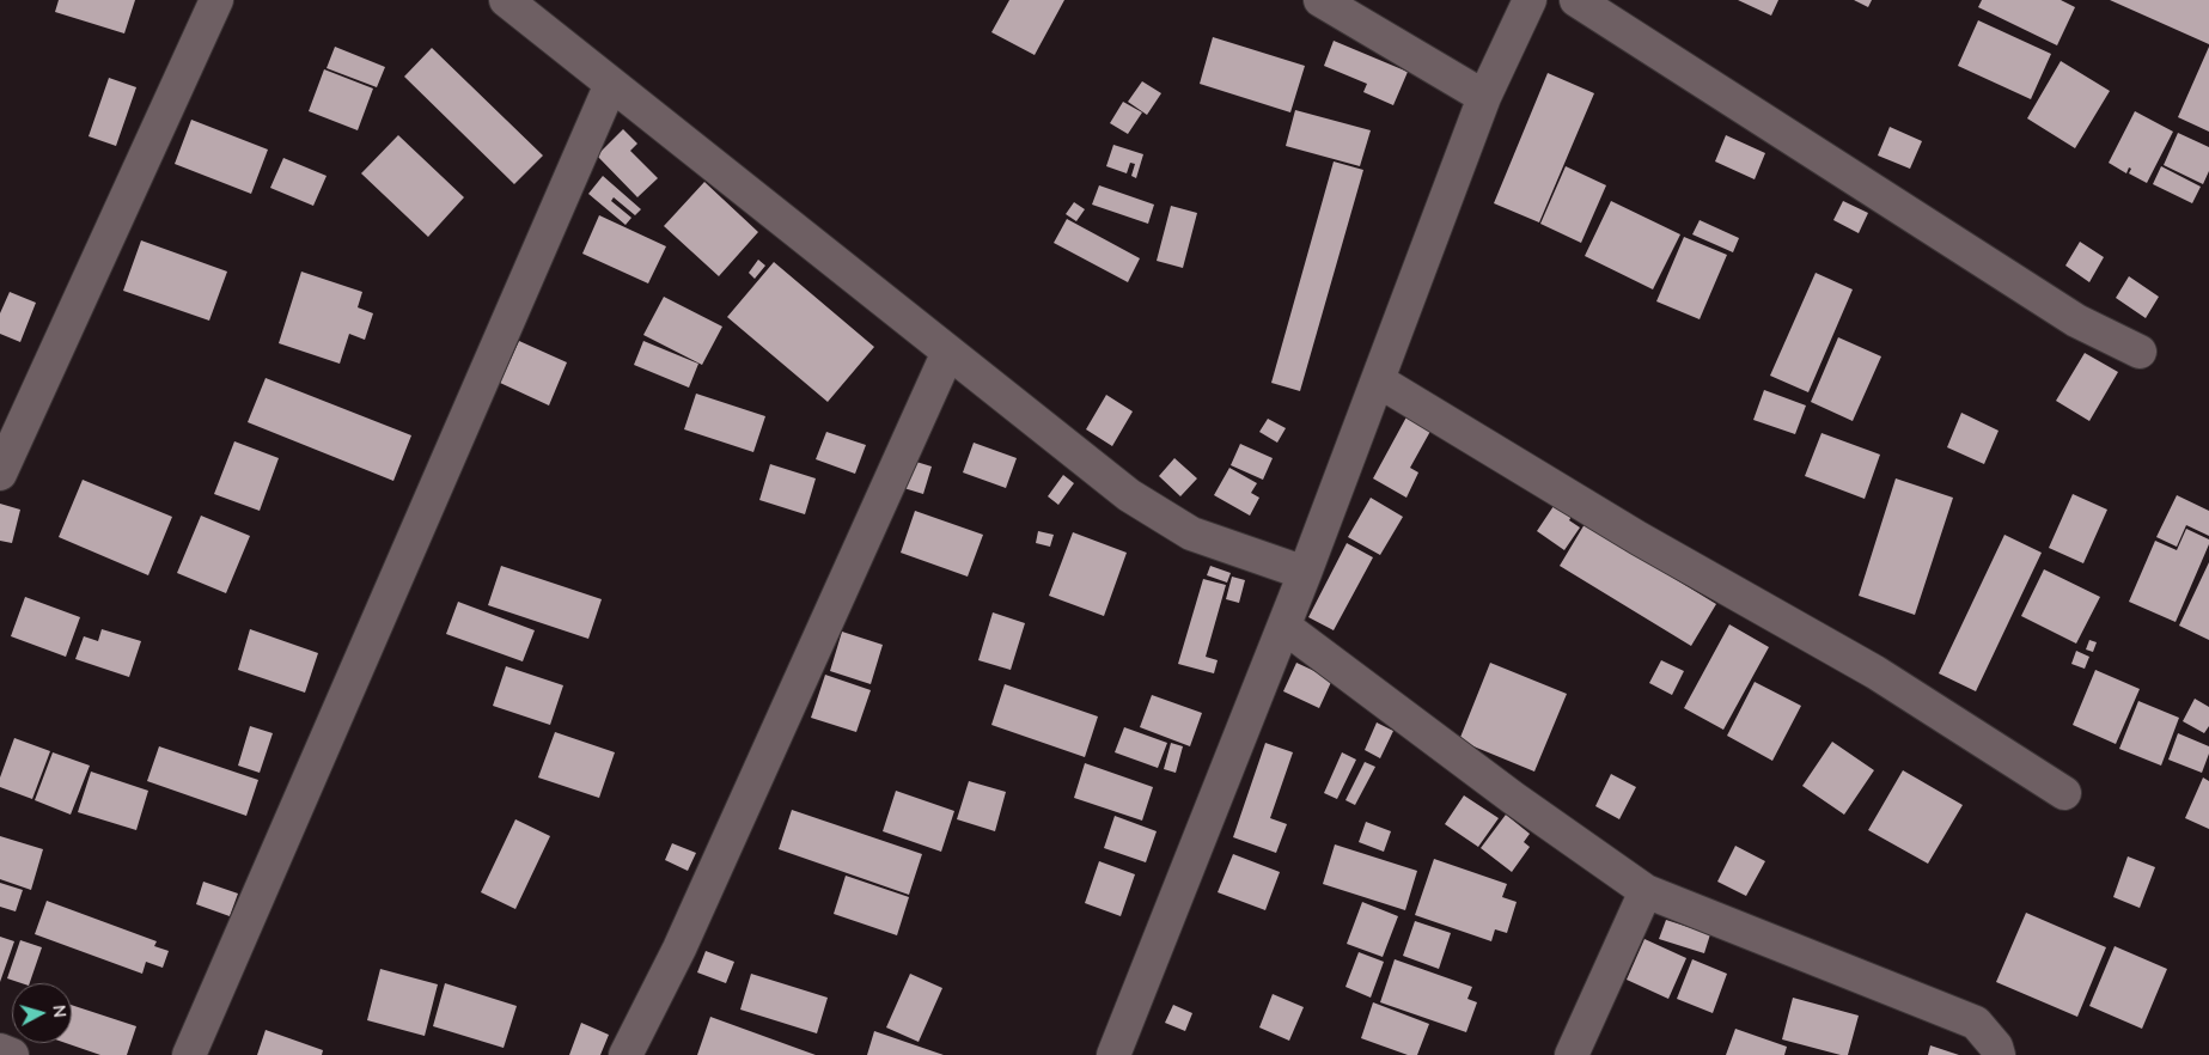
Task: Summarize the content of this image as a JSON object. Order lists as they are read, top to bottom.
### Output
{
  "north": "right"
}
